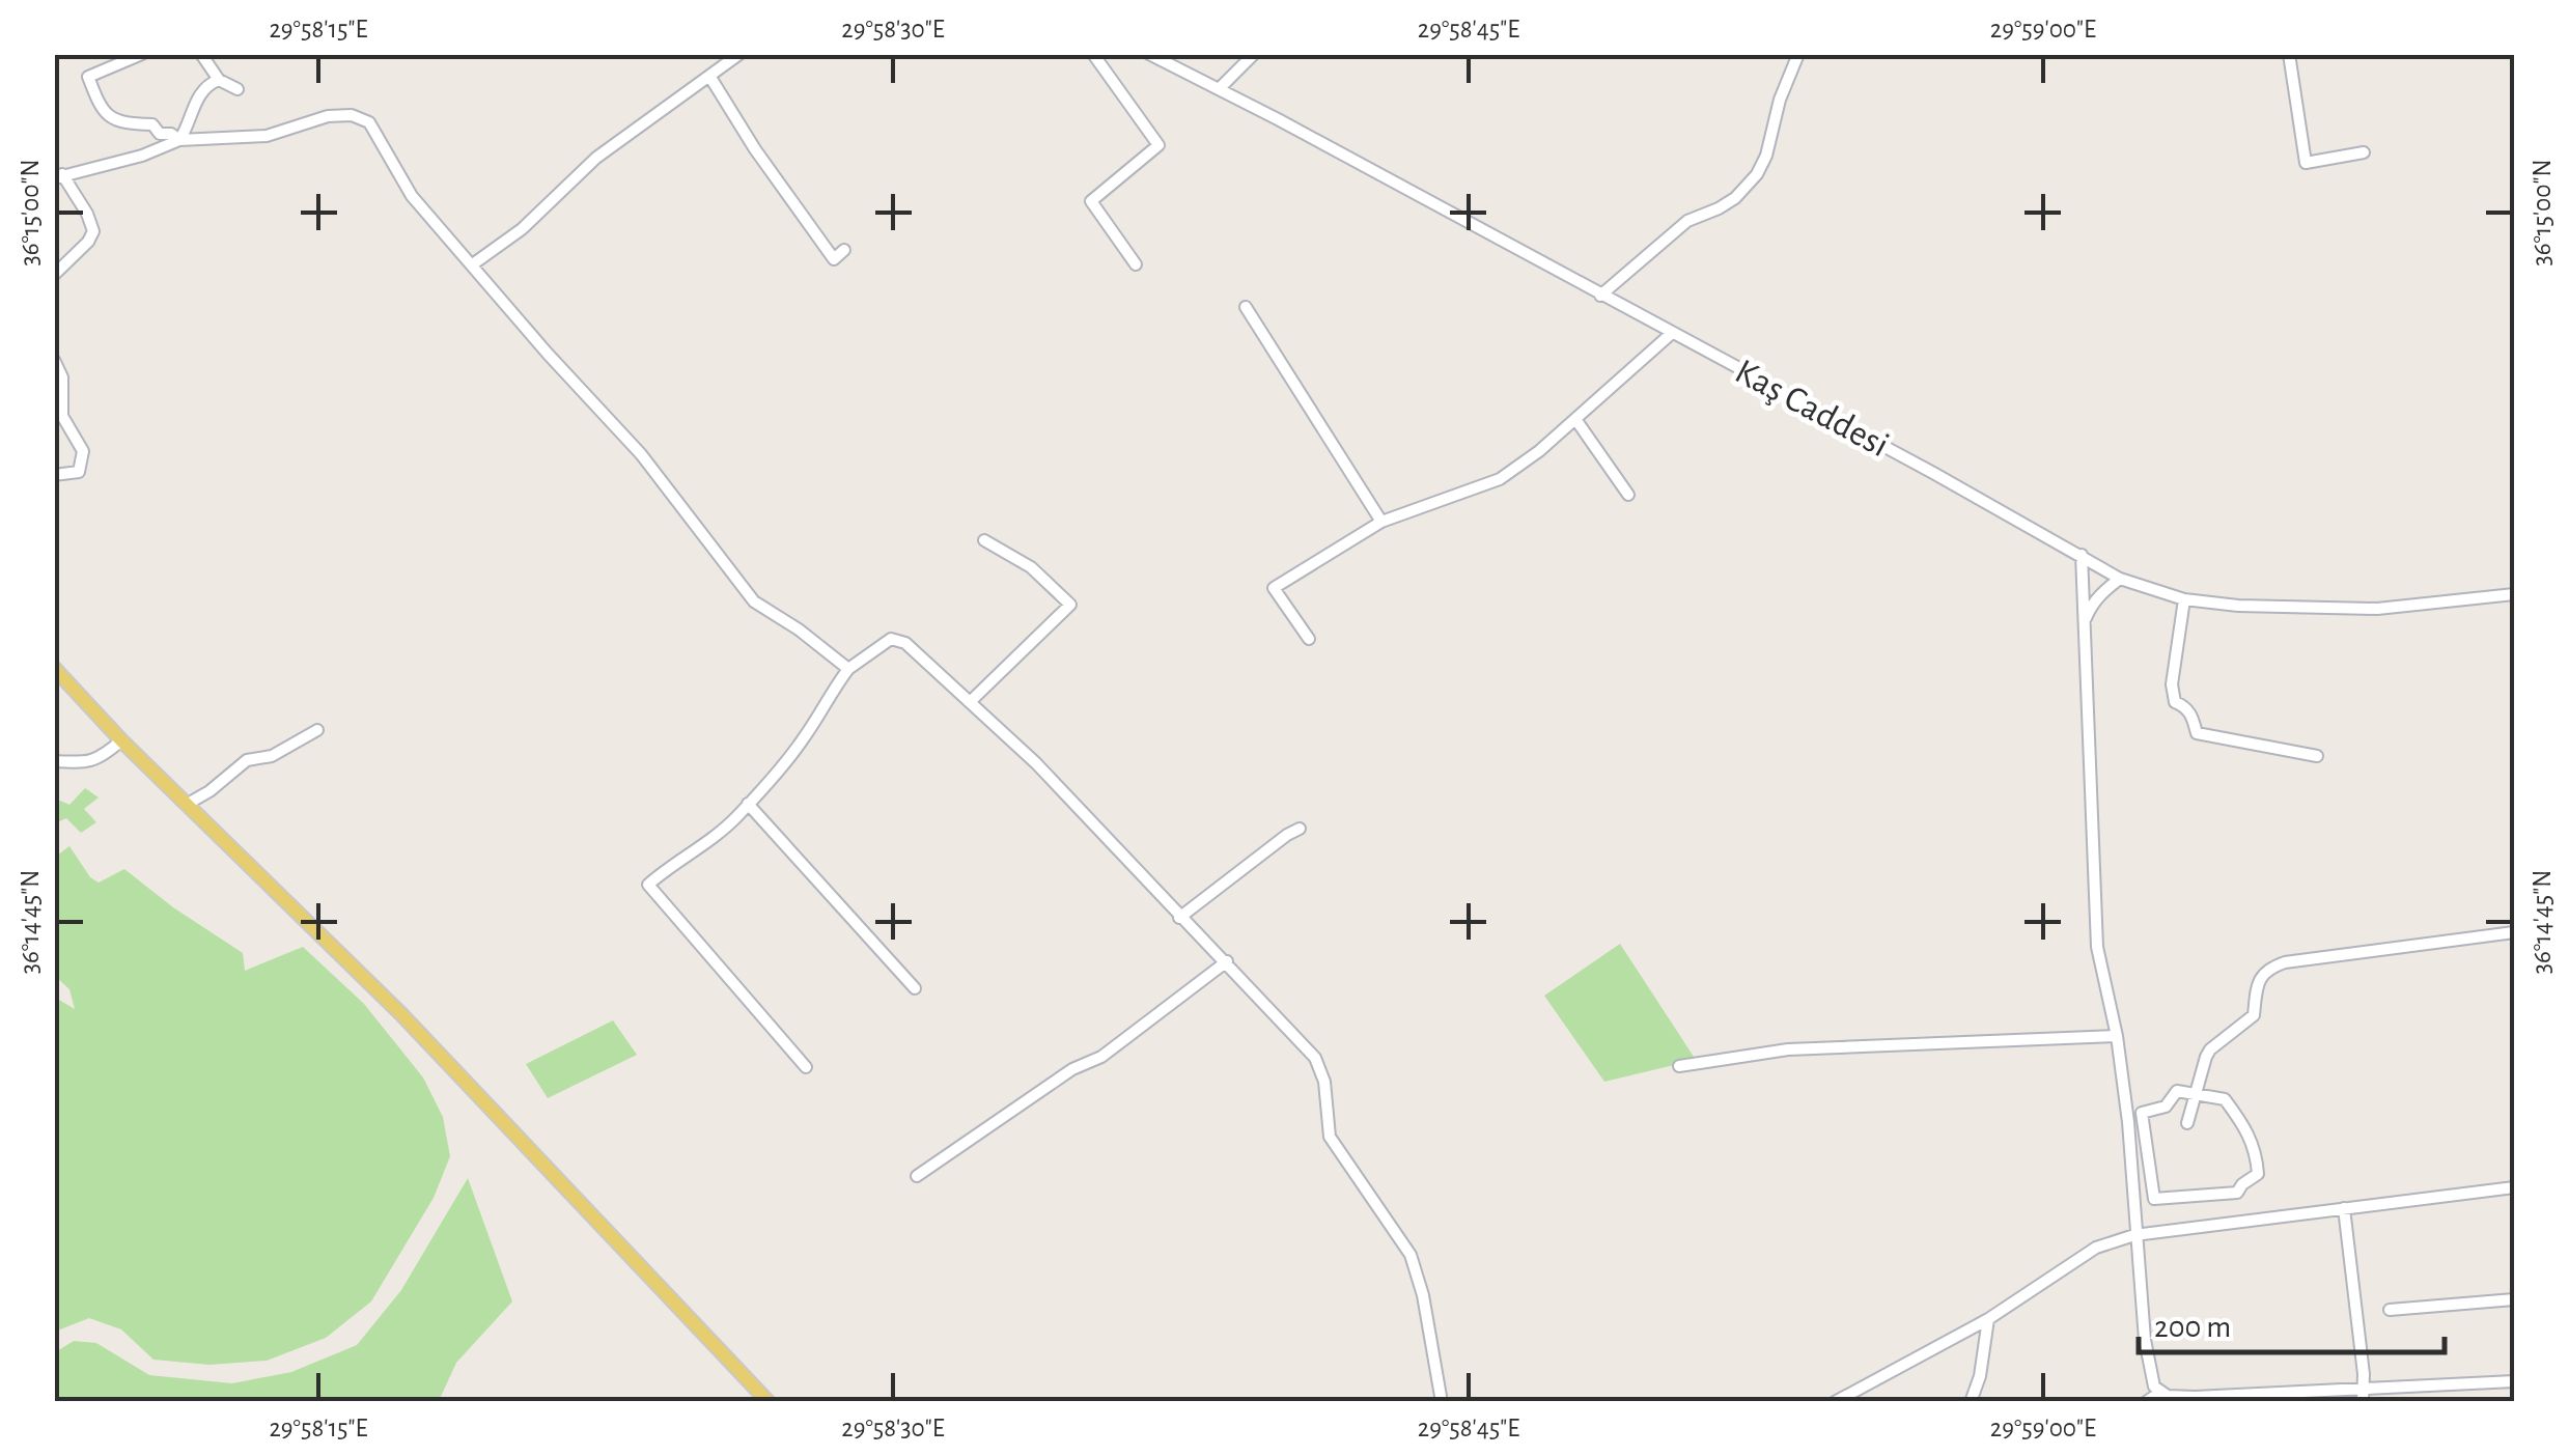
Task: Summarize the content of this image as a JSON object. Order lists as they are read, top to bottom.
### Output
{
  "streets": {
    "street": ["Kaş Caddesi"]
  },
  "scale_bar": "200 m",
  "coordinates": [
    "29°58'15\"E",
    "29°58'30\"E",
    "29°58'45\"E",
    "29°59'00\"E",
    "36°15'00\"N",
    "36°14'45\"N"
  ]
}
